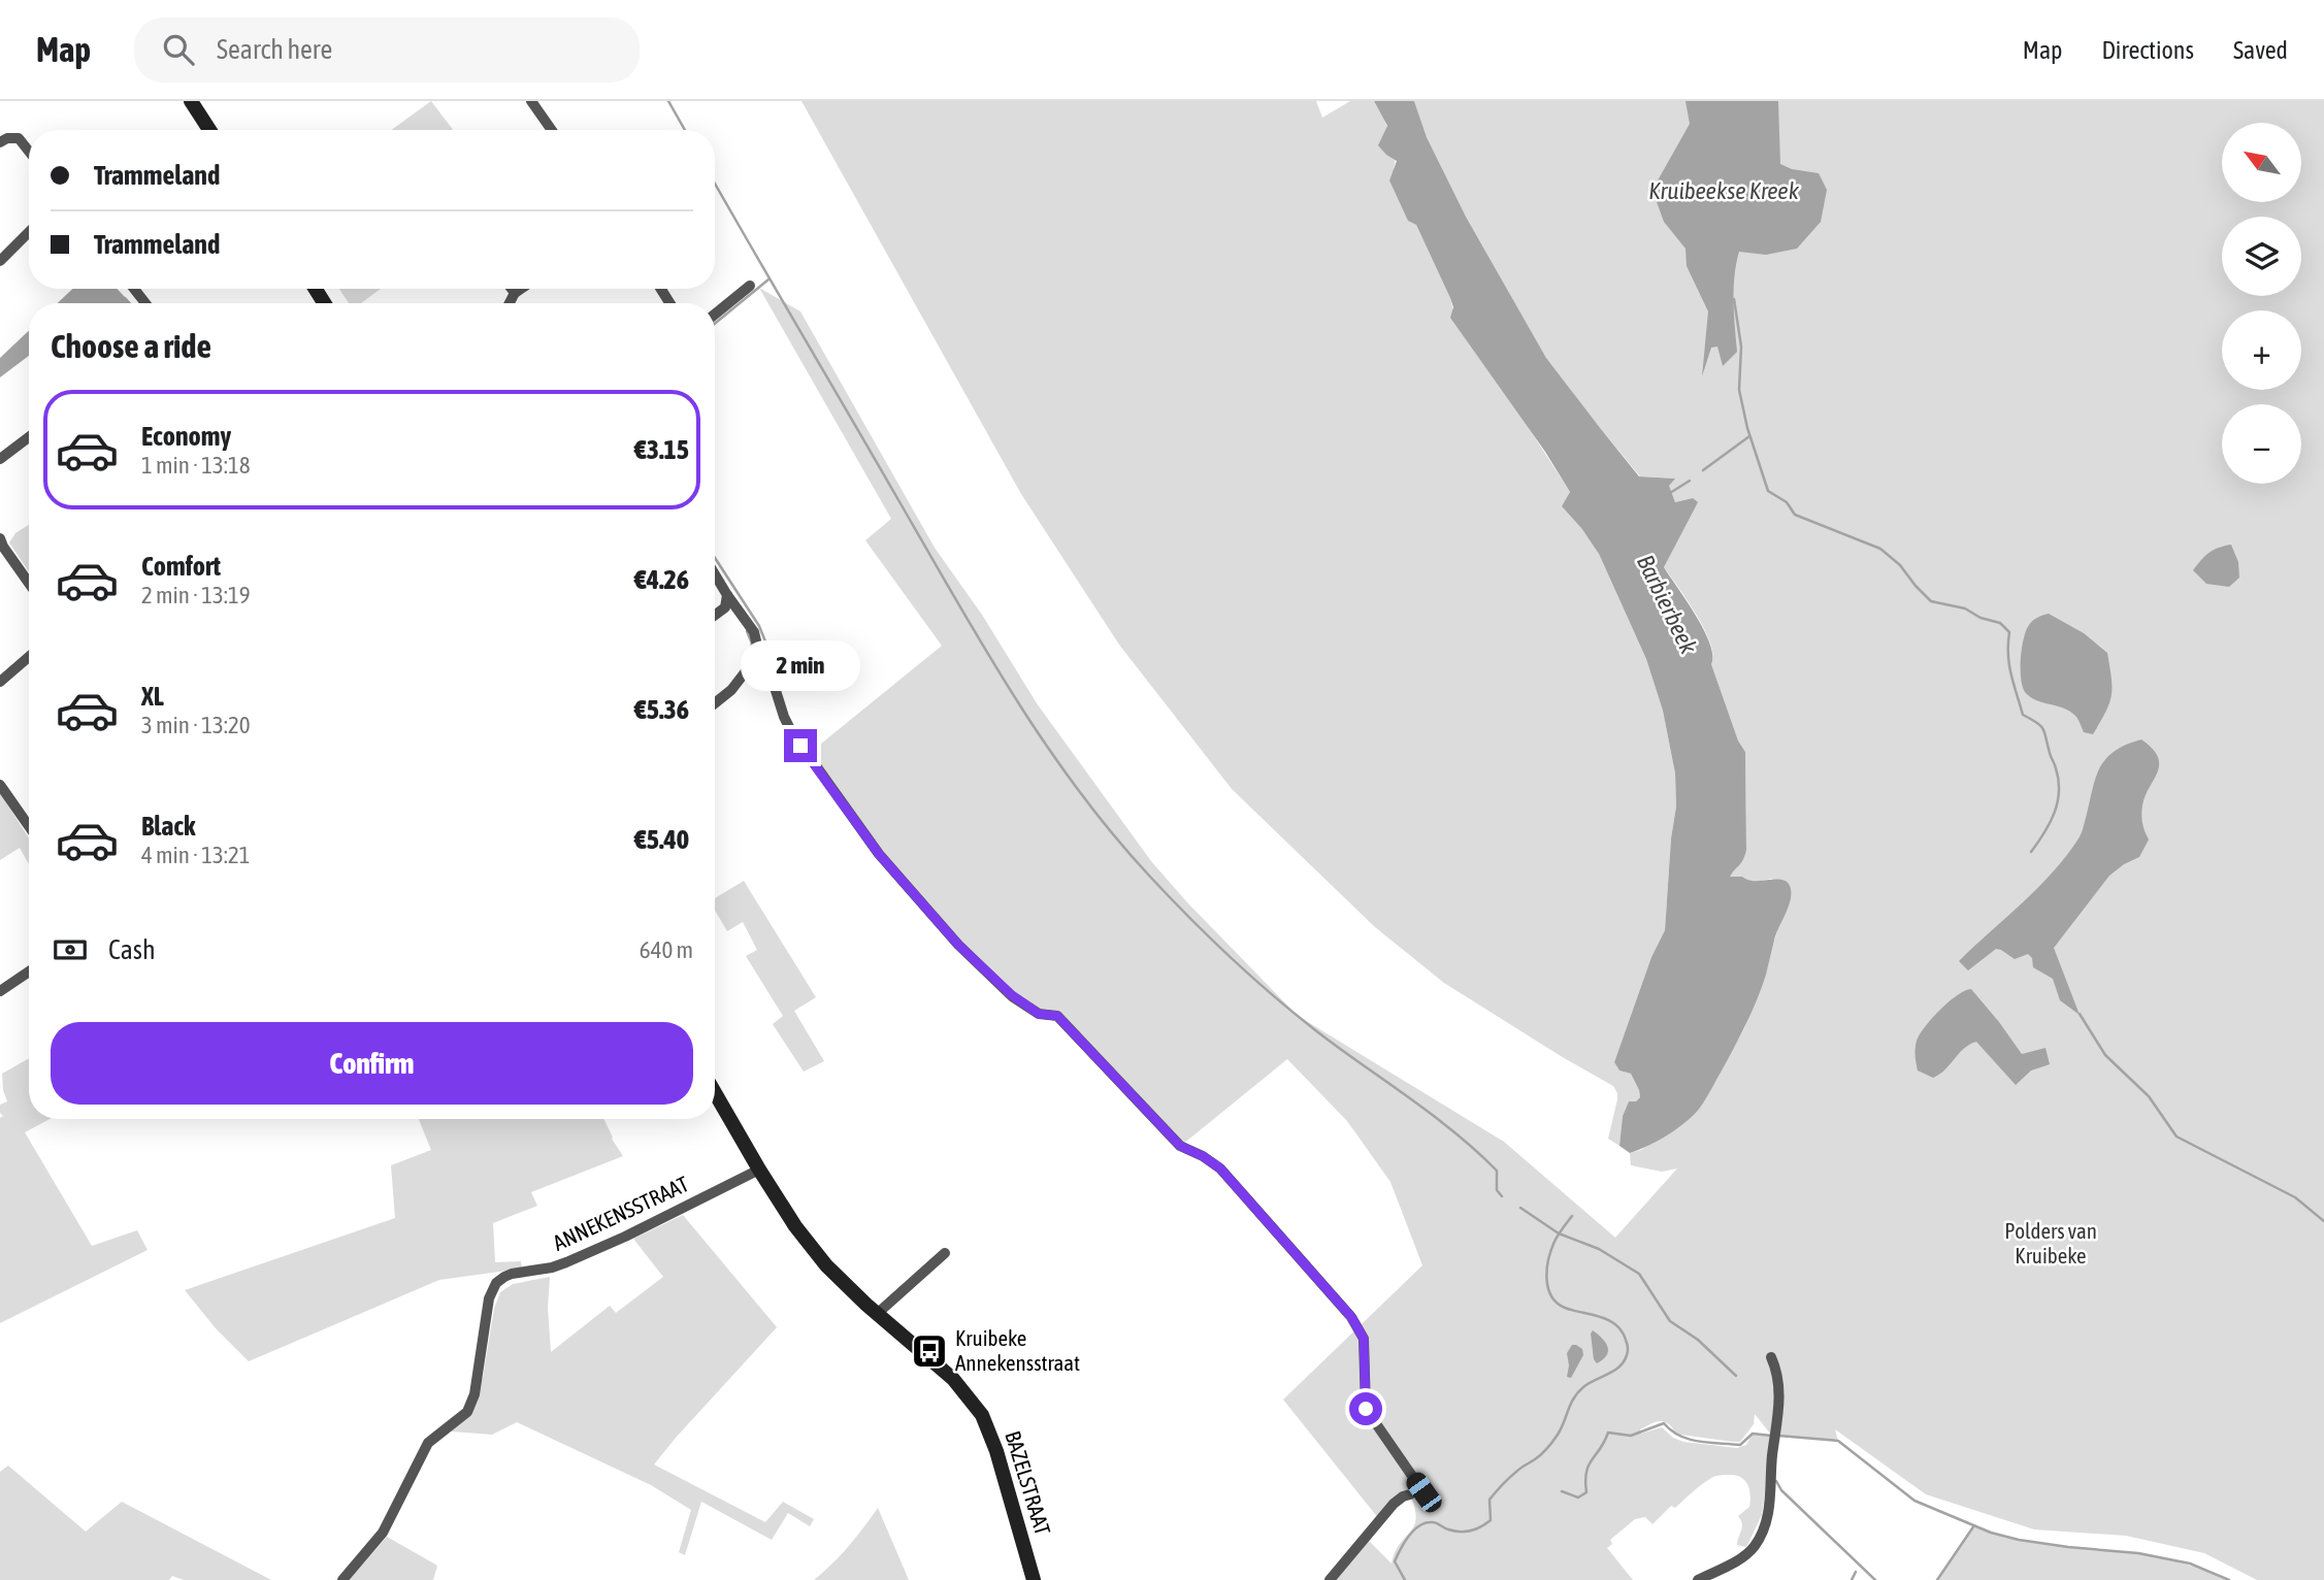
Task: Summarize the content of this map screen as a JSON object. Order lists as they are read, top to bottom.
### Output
{
  "streets": {
    "main road": ["BAZELSTRAAT"],
    "street": ["ANNEKENSSTRAAT"]
  },
  "crossings": [
    ["ANNEKENSSTRAAT", "BAZELSTRAAT"]
  ],
  "water": ["Kruibeekse Kreek", "Barbierbeek"],
  "parks": ["Polders van Kruibeke"],
  "places": {
    "bus stop": ["Kruibeke Annekensstraat"]
  },
  "north": "top left",
  "page": {
    "header": "Map",
    "search": "Search here",
    "nav": ["Map", "Directions", "Saved"],
    "map_buttons": ["+", "−"],
    "banner": ["Trammeland", "Trammeland"],
    "heading": "Choose a ride",
    "list": [
      {
        "name": "Economy",
        "note": "1 min · 13:18",
        "value": "€3.15"
      },
      {
        "name": "Comfort",
        "note": "2 min · 13:19",
        "value": "€4.26"
      },
      {
        "name": "XL",
        "note": "3 min · 13:20",
        "value": "€5.36"
      },
      {
        "name": "Black",
        "note": "4 min · 13:21",
        "value": "€5.40"
      }
    ],
    "bubble": "2 min",
    "pay": ["Cash", "640 m"],
    "buttons": "Confirm"
  }
}
